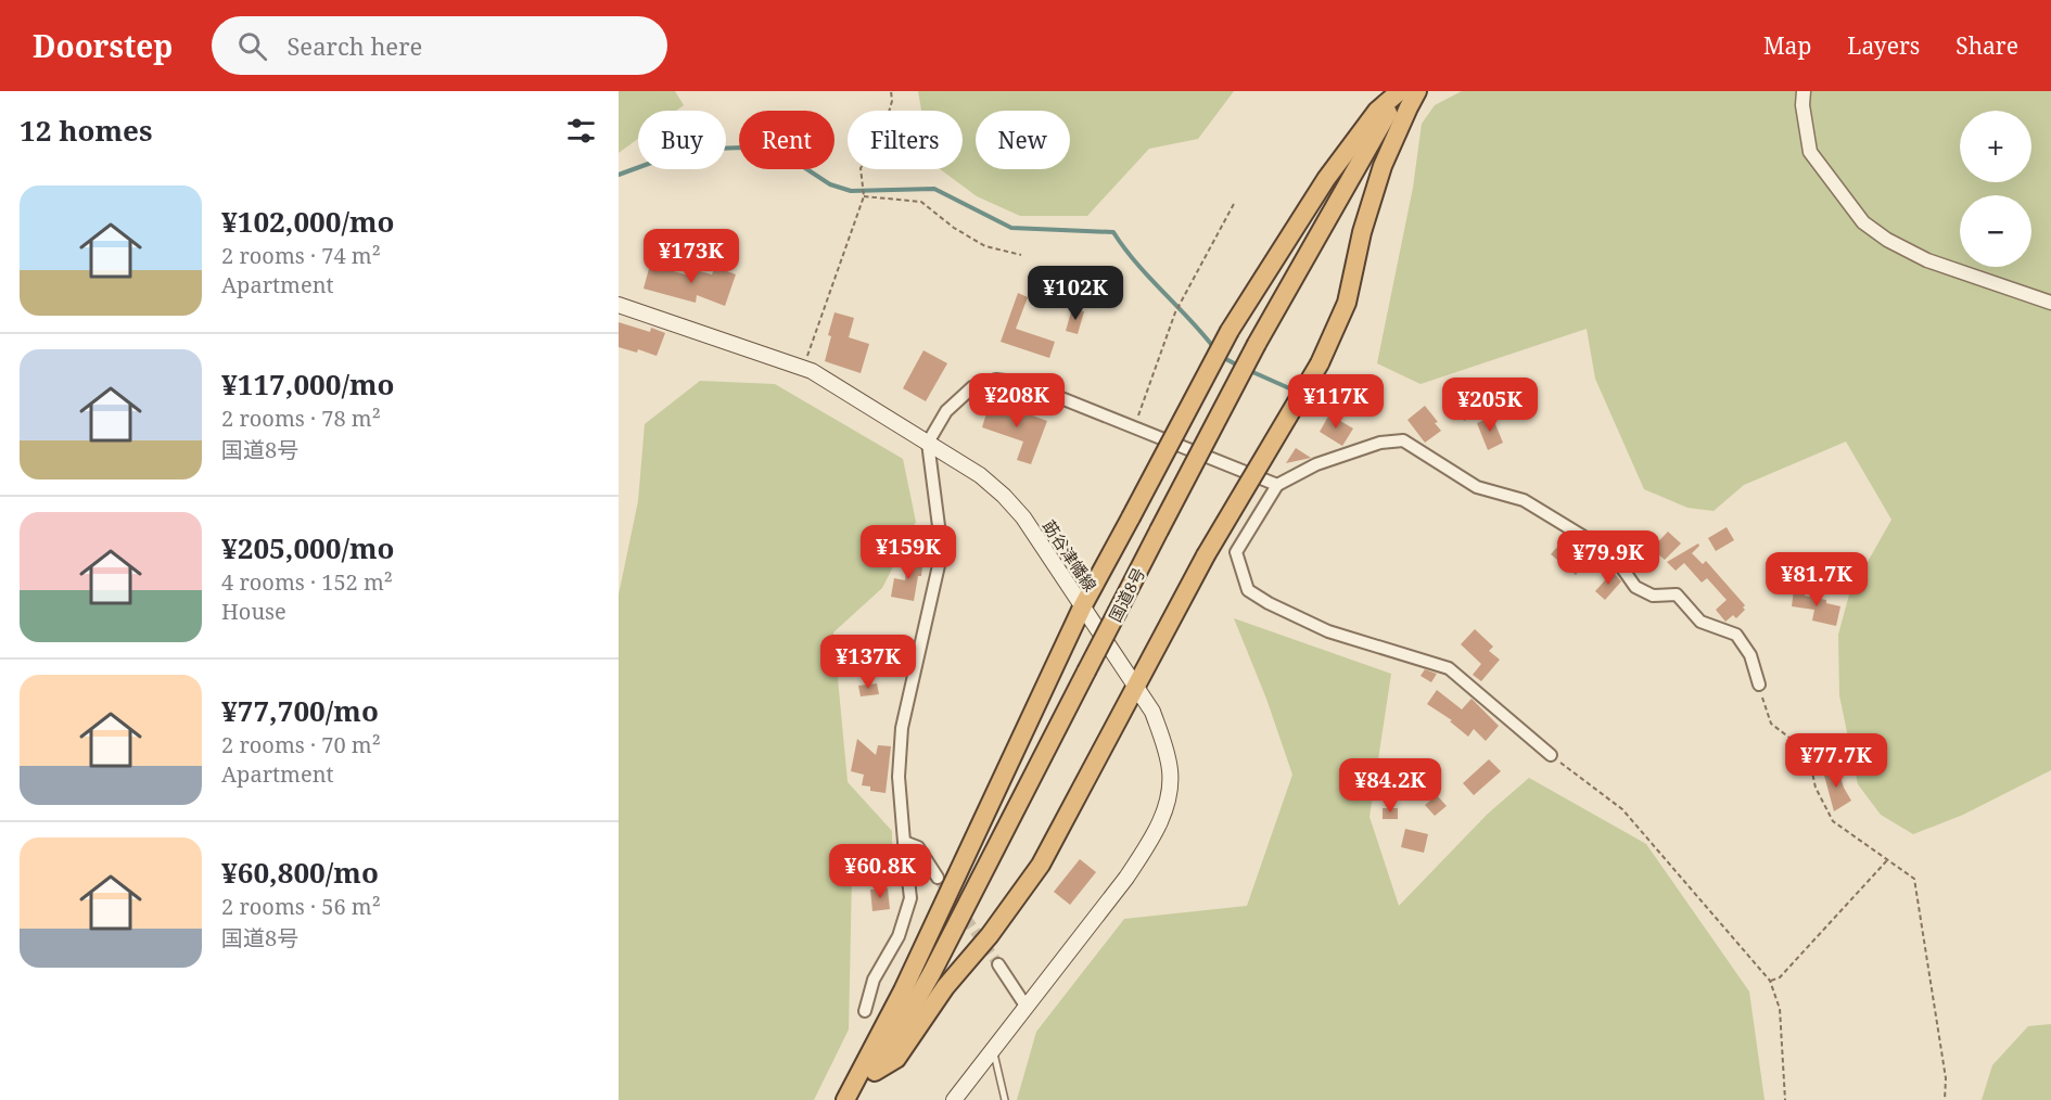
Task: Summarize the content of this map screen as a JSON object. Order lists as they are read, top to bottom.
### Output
{
  "streets": {
    "highway": ["国道8号"],
    "main road": ["莇谷津幡線"]
  },
  "page": {
    "header": "Doorstep",
    "search": "Search here",
    "nav": ["Map", "Layers", "Share"],
    "heading": "12 homes",
    "map_buttons": ["+", "−"],
    "chip": [
      "Buy",
      "Rent",
      "Filters",
      "New"
    ],
    "list": [
      {
        "name": "¥102,000/mo",
        "note": "2 rooms · 74 m² · Apartment"
      },
      {
        "name": "¥117,000/mo",
        "note": "2 rooms · 78 m² · 国道8号"
      },
      {
        "name": "¥205,000/mo",
        "note": "4 rooms · 152 m² · House"
      },
      {
        "name": "¥77,700/mo",
        "note": "2 rooms · 70 m² · Apartment"
      },
      {
        "name": "¥60,800/mo",
        "note": "2 rooms · 56 m² · 国道8号"
      }
    ],
    "price": [
      "¥173K",
      "¥102K",
      "¥208K",
      "¥117K",
      "¥205K",
      "¥159K",
      "¥79.9K",
      "¥81.7K",
      "¥137K",
      "¥77.7K",
      "¥84.2K",
      "¥60.8K"
    ]
  }
}
